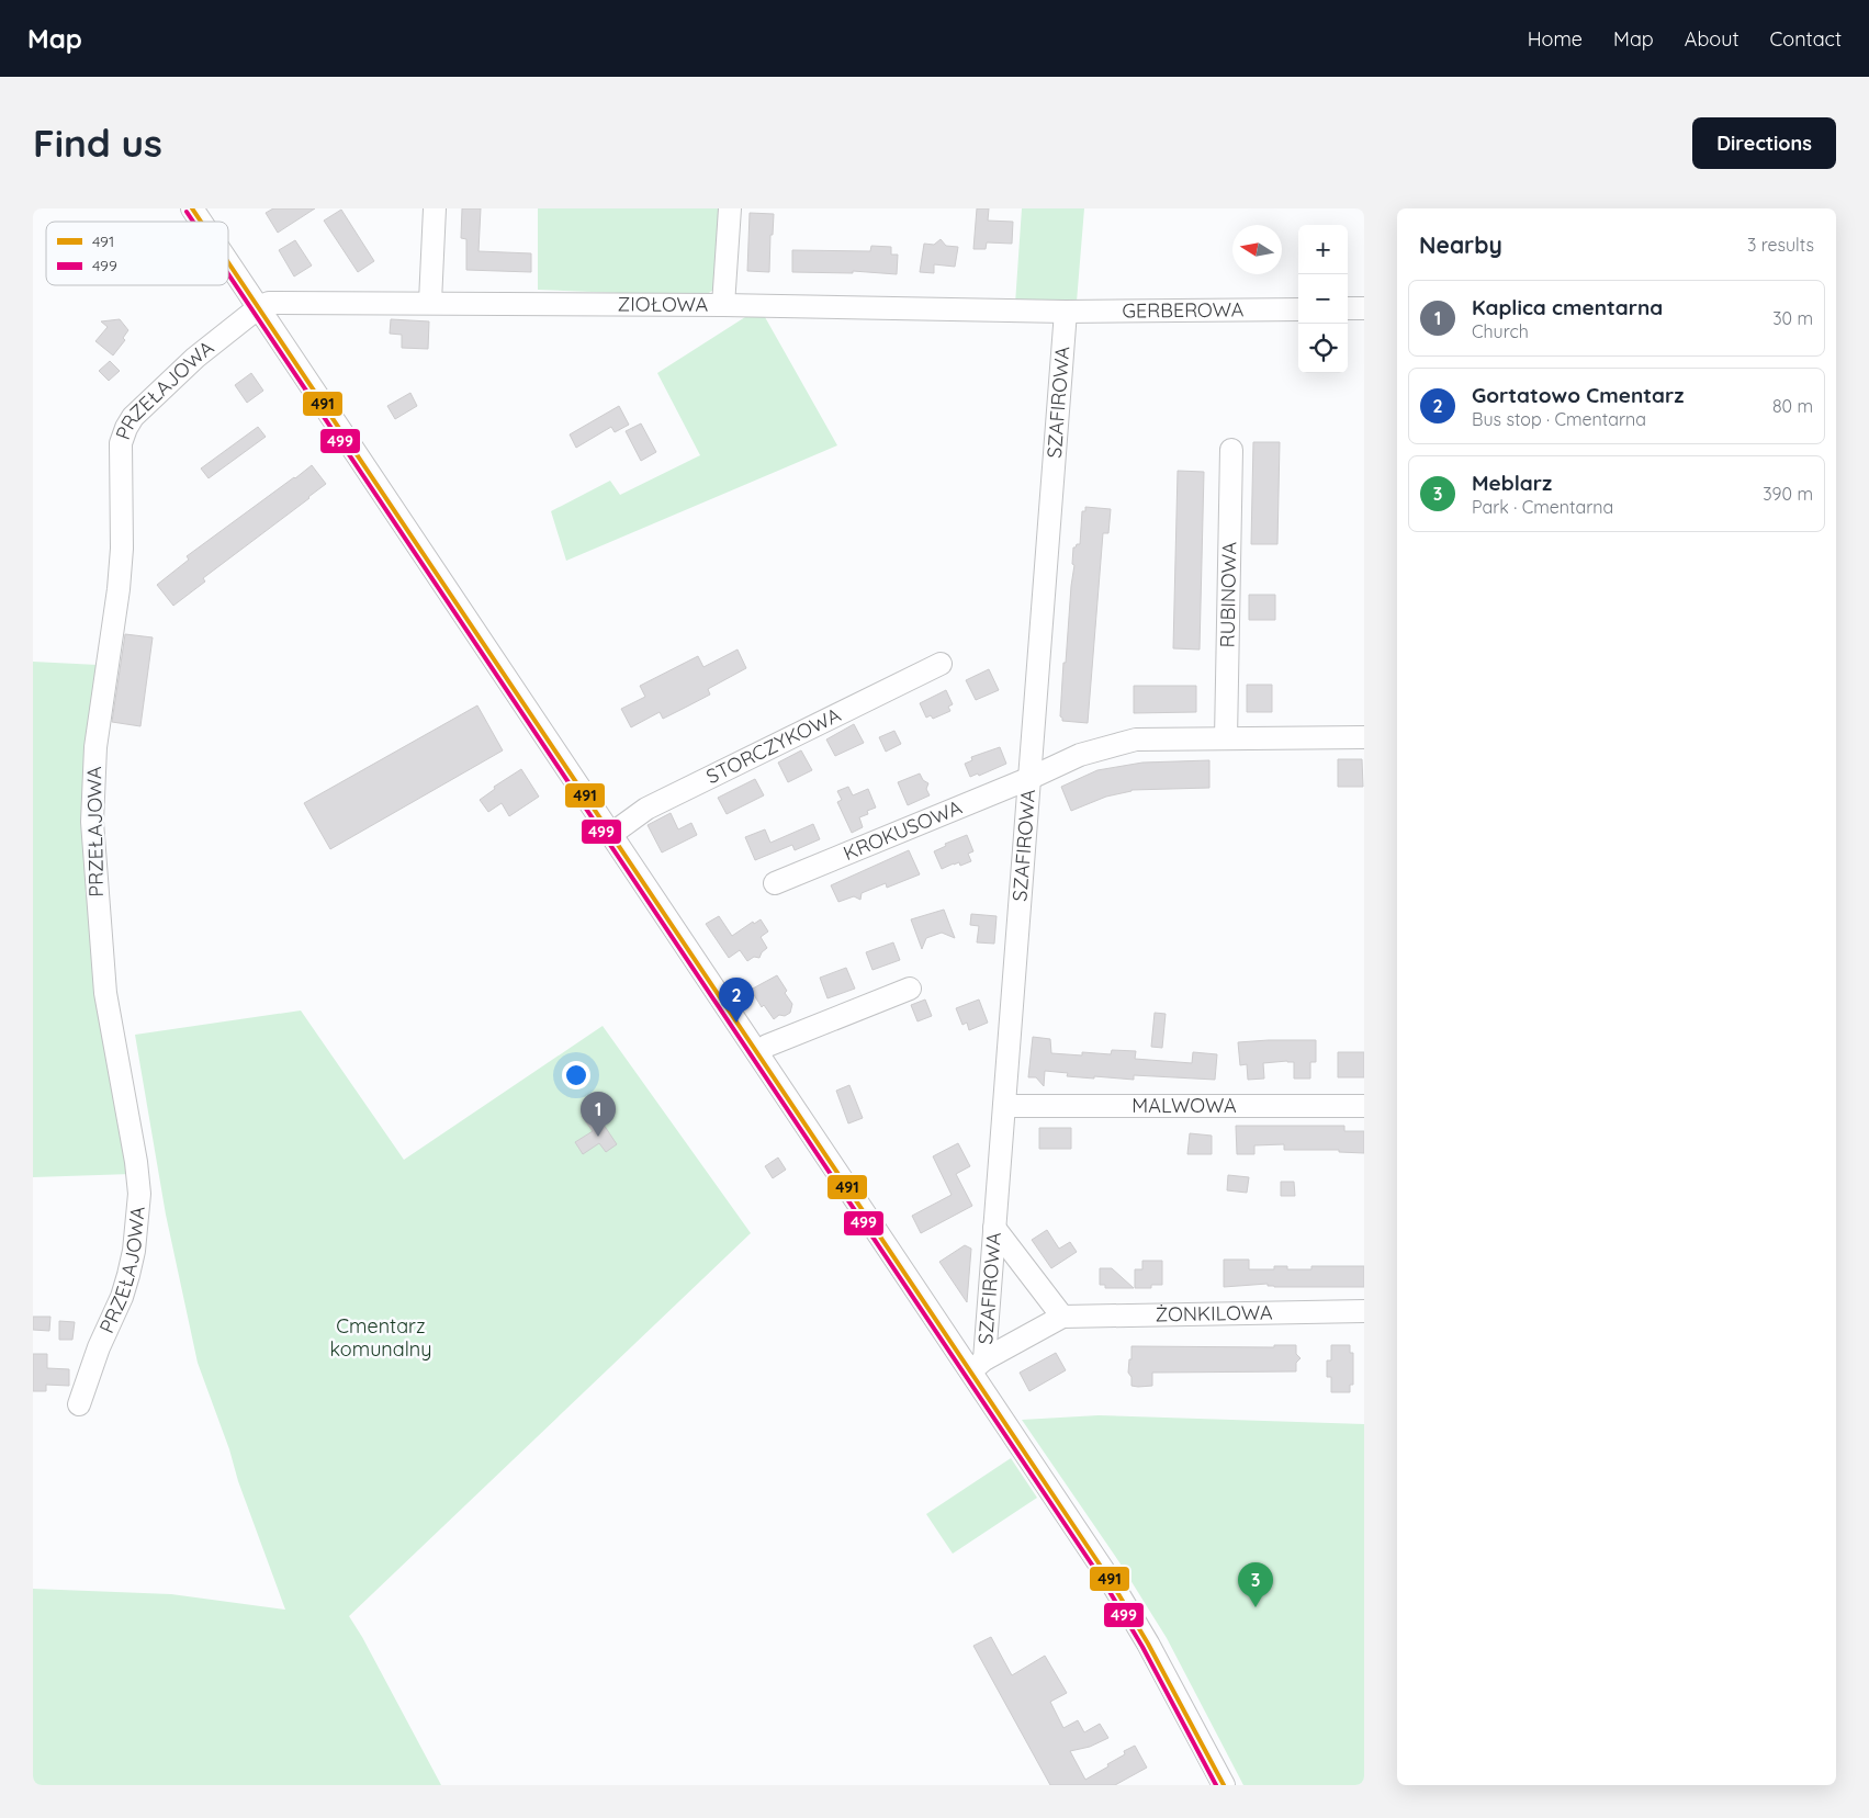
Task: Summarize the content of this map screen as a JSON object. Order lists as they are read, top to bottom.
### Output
{
  "streets": {
    "street": [
      "ZIOŁOWA",
      "GERBEROWA",
      "PRZEŁAJOWA",
      "SZAFIROWA",
      "RUBINOWA",
      "STORCZYKOWA",
      "KROKUSOWA",
      "MALWOWA",
      "ŻONKILOWA"
    ]
  },
  "crossings": [
    ["ZIOŁOWA", "GERBEROWA"],
    ["ZIOŁOWA", "PRZEŁAJOWA"],
    ["ZIOŁOWA", "SZAFIROWA"],
    ["GERBEROWA", "SZAFIROWA"],
    ["SZAFIROWA", "KROKUSOWA"],
    ["SZAFIROWA", "MALWOWA"],
    ["SZAFIROWA", "ŻONKILOWA"]
  ],
  "parks": ["Cmentarz komunalny"],
  "lines": ["transit line 491", "transit line 499"],
  "legend": ["491", "499"],
  "north": "left",
  "page": {
    "header": "Map",
    "nav": [
      "Home",
      "Map",
      "About",
      "Contact"
    ],
    "buttons": "Directions",
    "title": "Find us",
    "heading": ["Nearby", "3 results"],
    "map_buttons": ["+", "−"],
    "list": [
      {
        "mark": "1",
        "name": "Kaplica cmentarna",
        "note": "Church",
        "value": "30 m"
      },
      {
        "mark": "2",
        "name": "Gortatowo Cmentarz",
        "note": "Bus stop · Cmentarna",
        "value": "80 m"
      },
      {
        "mark": "3",
        "name": "Meblarz",
        "note": "Park · Cmentarna",
        "value": "390 m"
      }
    ],
    "pins": ["2", "1", "3"]
  }
}
